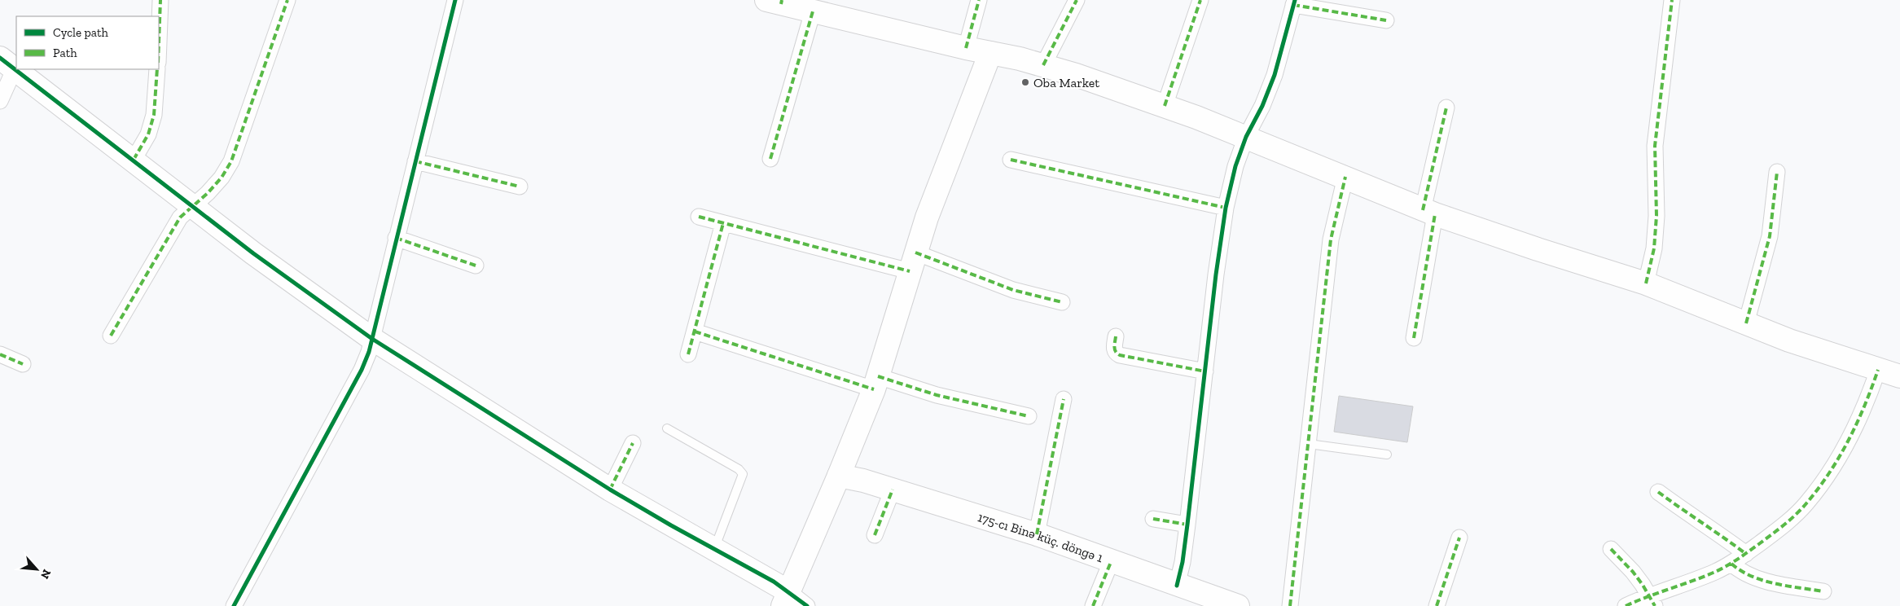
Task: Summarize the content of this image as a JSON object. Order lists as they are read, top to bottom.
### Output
{
  "streets": {
    "street": ["175-cı Binə küç. döngə 1"]
  },
  "places": ["Oba Market"],
  "legend": ["Cycle path", "Path"],
  "north": "bottom right"
}
